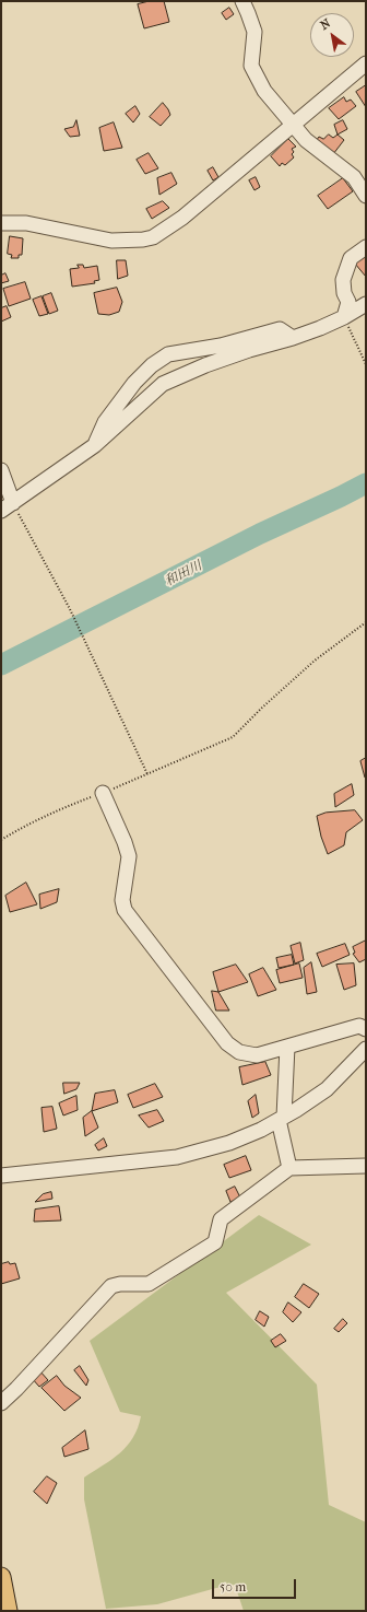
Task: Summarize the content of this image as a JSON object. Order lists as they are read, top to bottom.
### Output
{
  "water": ["和田川"],
  "scale_bar": "50 m",
  "north": "top left"
}
